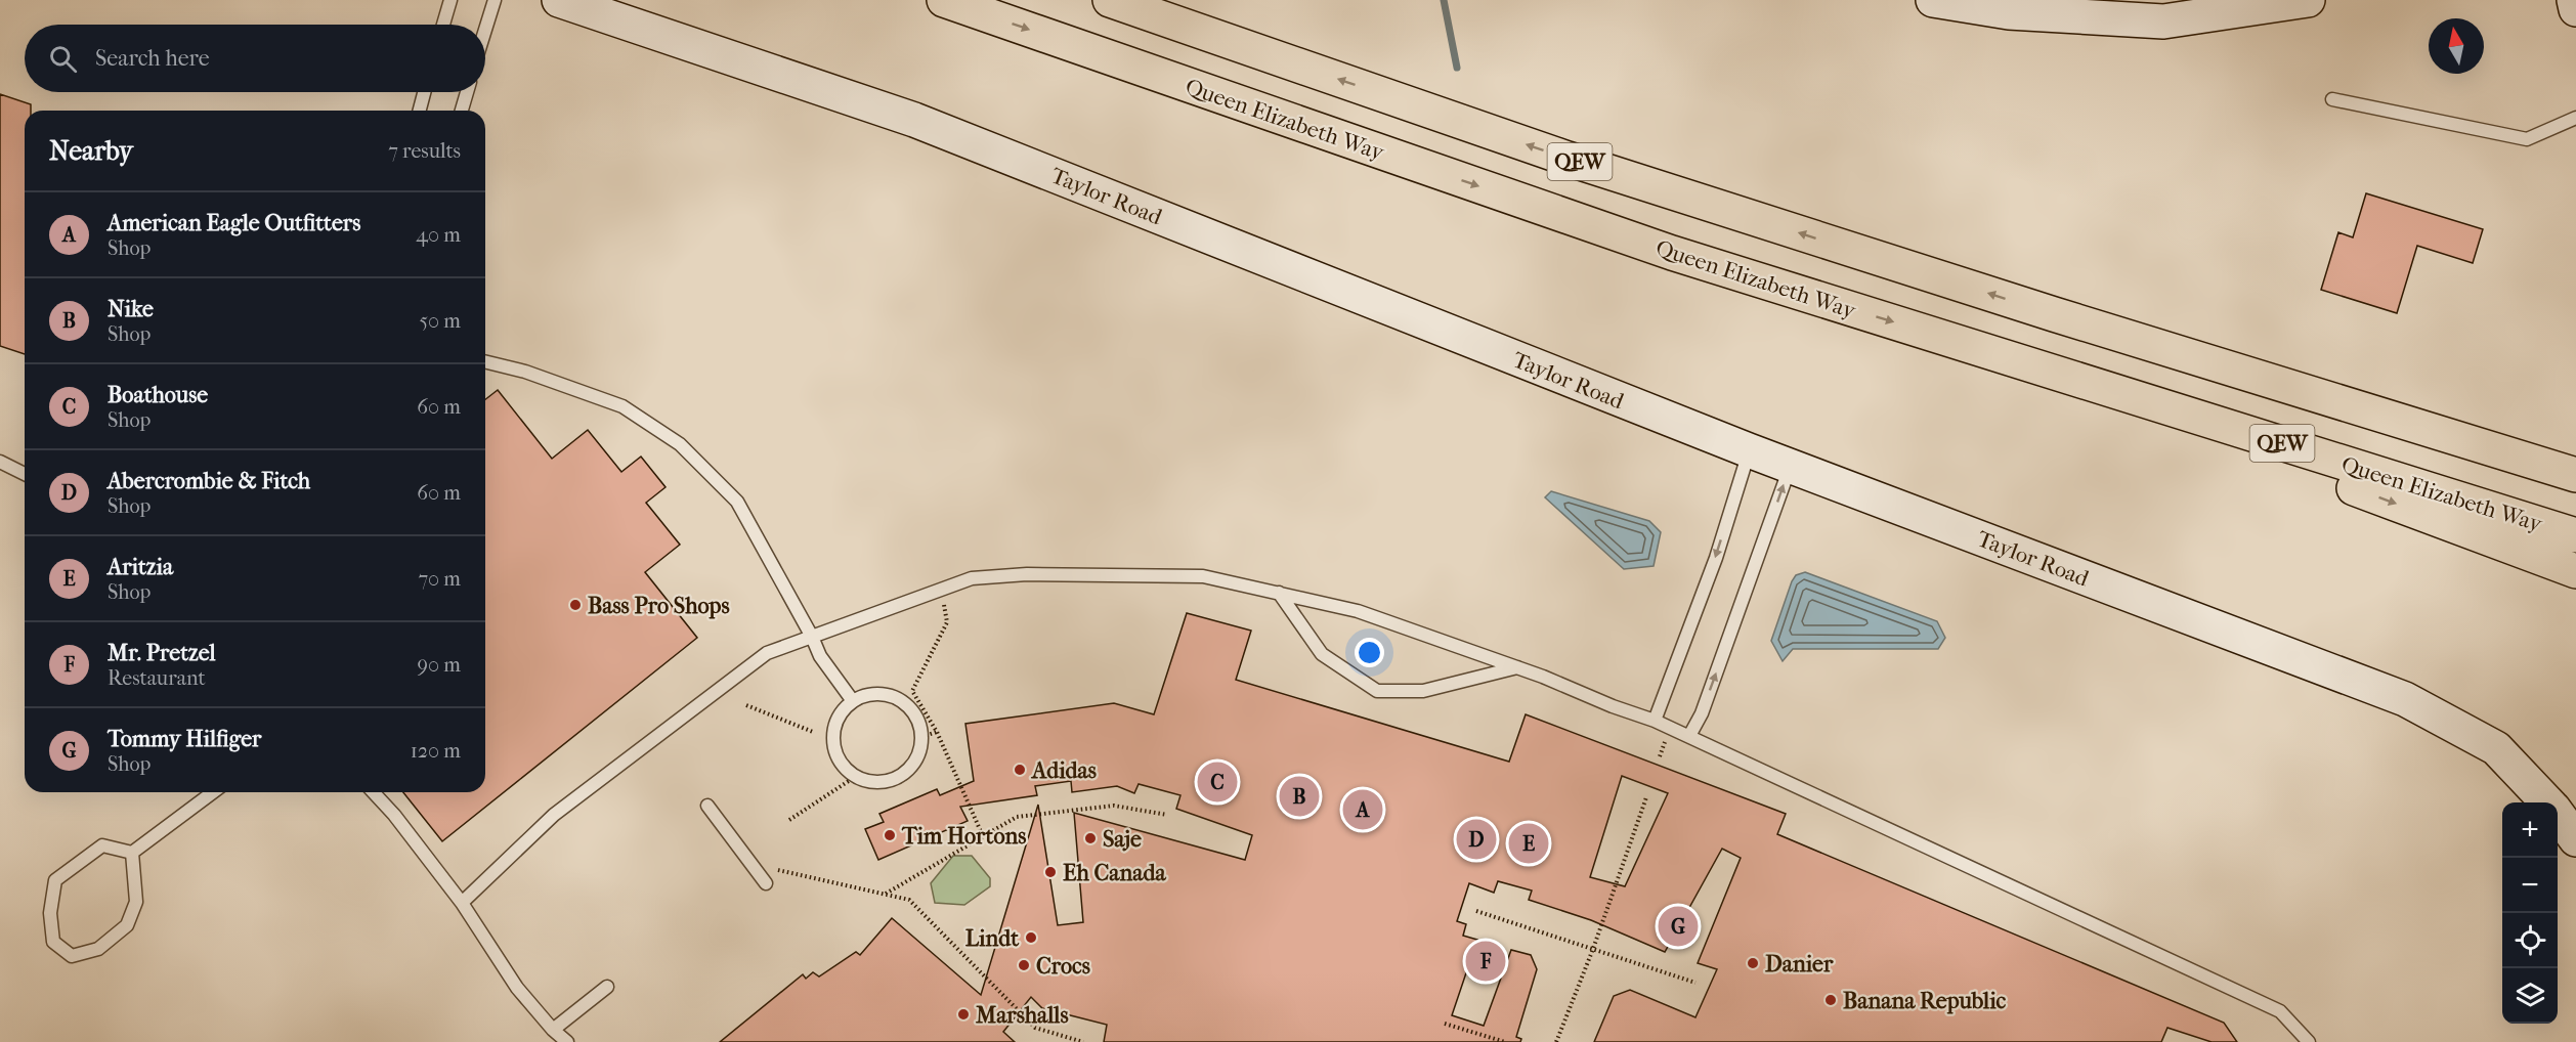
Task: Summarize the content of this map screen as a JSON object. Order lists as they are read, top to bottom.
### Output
{
  "streets": {
    "highway": ["Queen Elizabeth Way", "QEW"],
    "main road": ["Taylor Road"]
  },
  "places": [
    "Bass Pro Shops",
    "Adidas",
    "Tim Hortons",
    "Saje",
    "Eh Canada",
    "Lindt",
    "Danier",
    "Crocs",
    "Banana Republic",
    "Marshalls"
  ],
  "north": "top",
  "page": {
    "search": "Search here",
    "heading": ["Nearby", "7 results"],
    "list": [
      {
        "mark": "A",
        "name": "American Eagle Outfitters",
        "note": "Shop",
        "value": "40 m"
      },
      {
        "mark": "B",
        "name": "Nike",
        "note": "Shop",
        "value": "50 m"
      },
      {
        "mark": "C",
        "name": "Boathouse",
        "note": "Shop",
        "value": "60 m"
      },
      {
        "mark": "D",
        "name": "Abercrombie & Fitch",
        "note": "Shop",
        "value": "60 m"
      },
      {
        "mark": "E",
        "name": "Aritzia",
        "note": "Shop",
        "value": "70 m"
      },
      {
        "mark": "F",
        "name": "Mr. Pretzel",
        "note": "Restaurant",
        "value": "90 m"
      },
      {
        "mark": "G",
        "name": "Tommy Hilfiger",
        "note": "Shop",
        "value": "120 m"
      }
    ],
    "pins": [
      "C",
      "B",
      "A",
      "D",
      "E",
      "G",
      "F"
    ],
    "map_buttons": ["+", "−"]
  }
}
